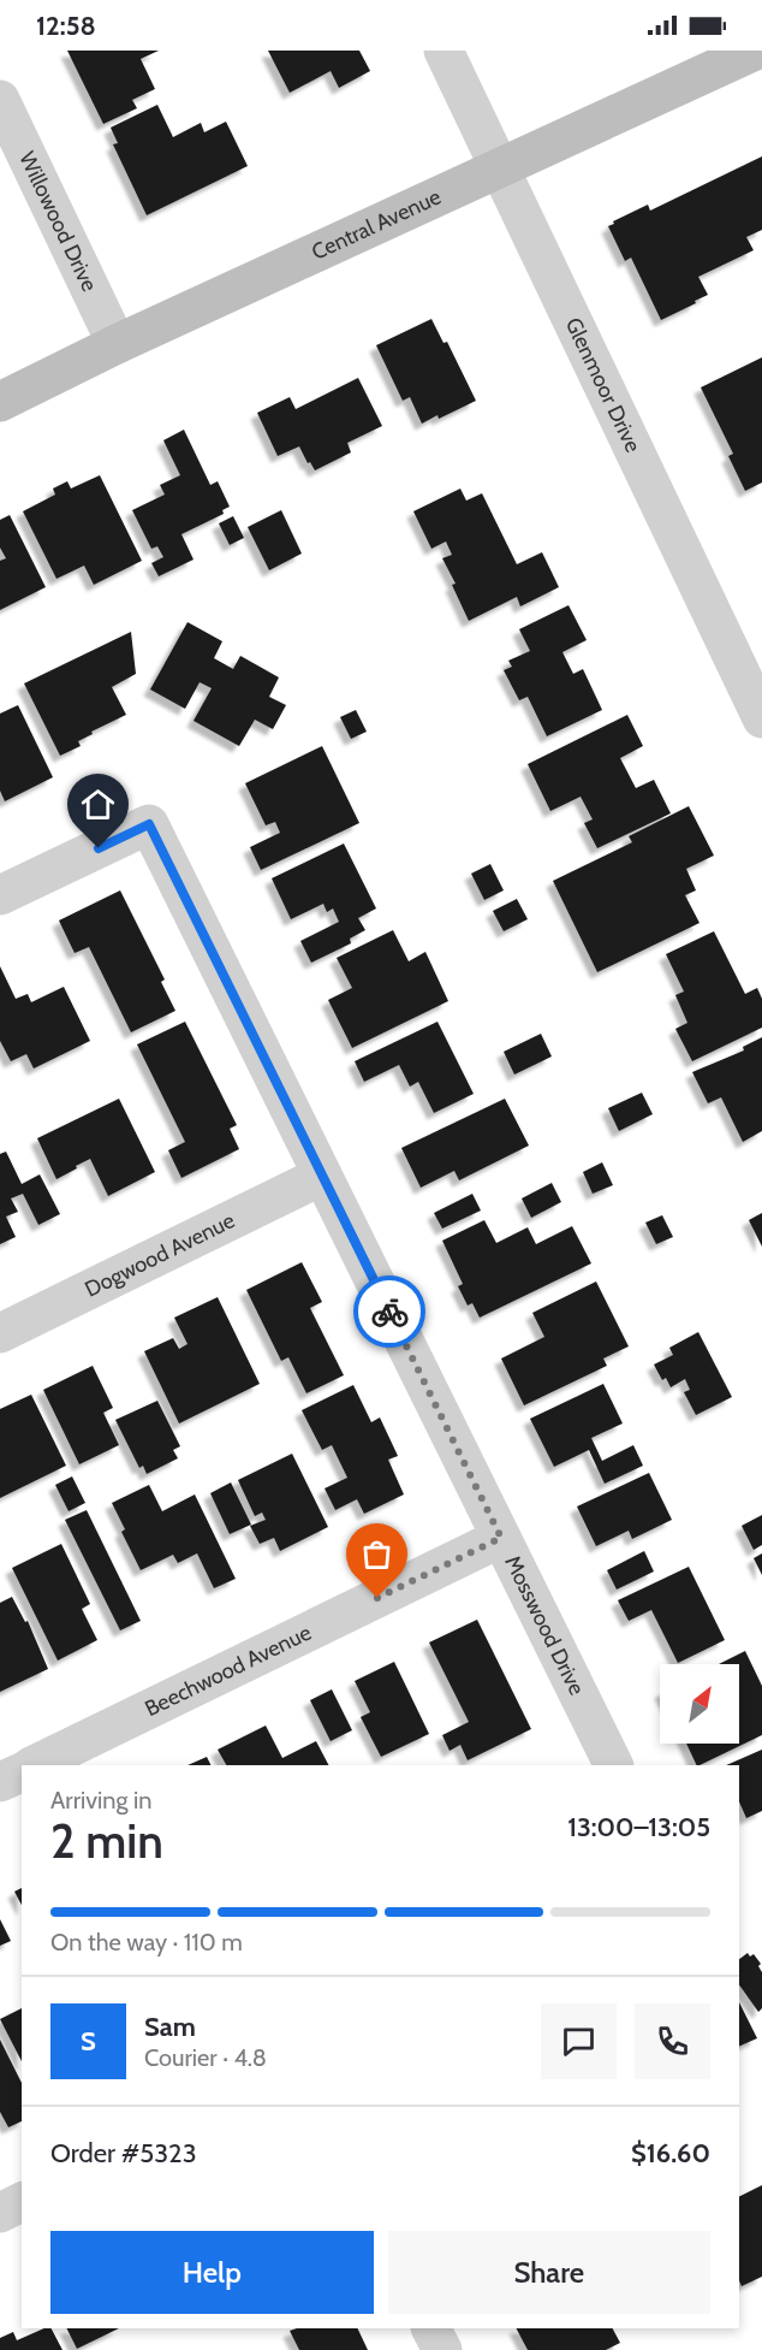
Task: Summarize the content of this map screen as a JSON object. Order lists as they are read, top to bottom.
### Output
{
  "streets": {
    "main road": ["Central Avenue"],
    "street": [
      "Willowood Drive",
      "Glenmoor Drive",
      "Dogwood Avenue",
      "Mosswood Drive",
      "Beechwood Avenue"
    ]
  },
  "crossings": [
    ["Willowood Drive", "Central Avenue"],
    ["Central Avenue", "Glenmoor Drive"],
    ["Dogwood Avenue", "Mosswood Drive"],
    ["Mosswood Drive", "Beechwood Avenue"]
  ],
  "north": "top right",
  "page": {
    "status": "12:58",
    "heading": ["2 min", "Arriving in", "13:00–13:05"],
    "panel": [
      "Sam",
      "Courier · 4.8",
      "Order #5323",
      "$16.60"
    ],
    "bar": "On the way · 110 m",
    "round": "S",
    "buttons": ["Help", "Share"]
  }
}
